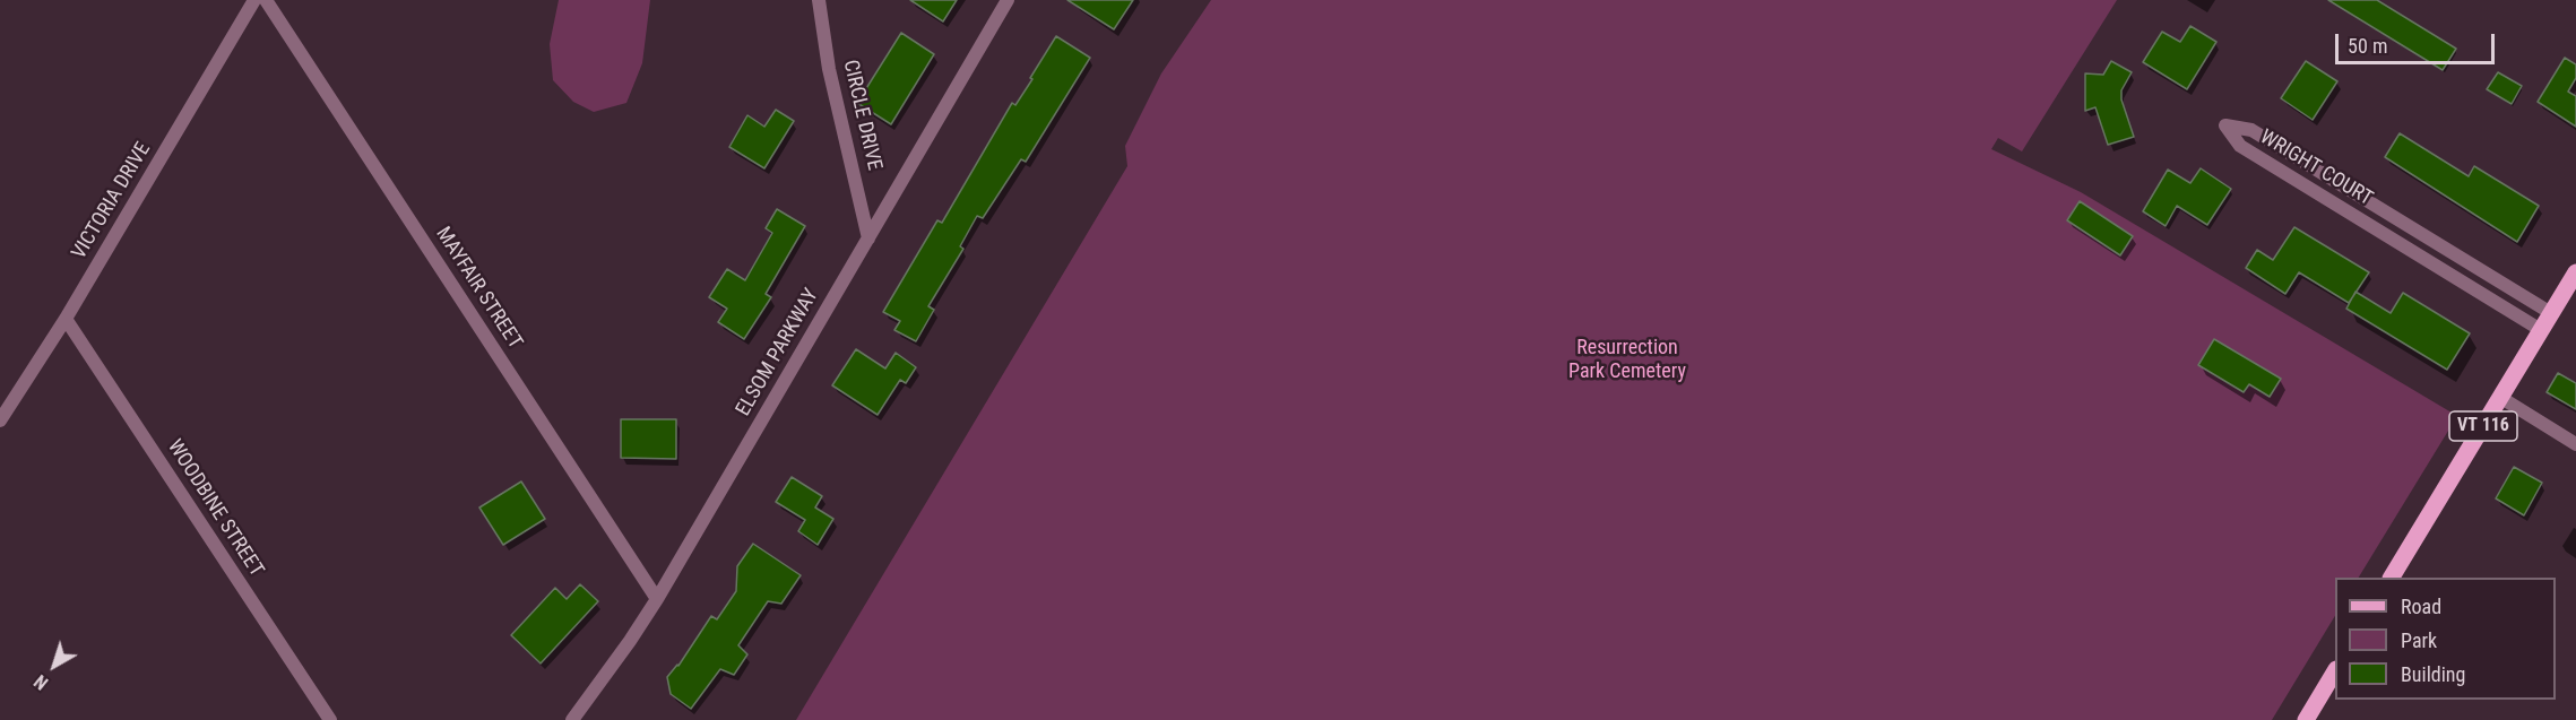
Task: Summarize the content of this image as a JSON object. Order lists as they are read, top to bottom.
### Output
{
  "streets": {
    "main road": ["VT 116"],
    "street": [
      "CIRCLE DRIVE",
      "WRIGHT COURT",
      "VICTORIA DRIVE",
      "MAYFAIR STREET",
      "ELSOM PARKWAY",
      "WOODBINE STREET"
    ]
  },
  "crossings": [
    ["CIRCLE DRIVE", "ELSOM PARKWAY"],
    ["WRIGHT COURT", "VT 116"],
    ["VICTORIA DRIVE", "WOODBINE STREET"],
    ["MAYFAIR STREET", "ELSOM PARKWAY"]
  ],
  "parks": ["Resurrection Park Cemetery"],
  "legend": ["Road", "Park", "Building"],
  "scale_bar": "50 m",
  "north": "bottom left"
}
